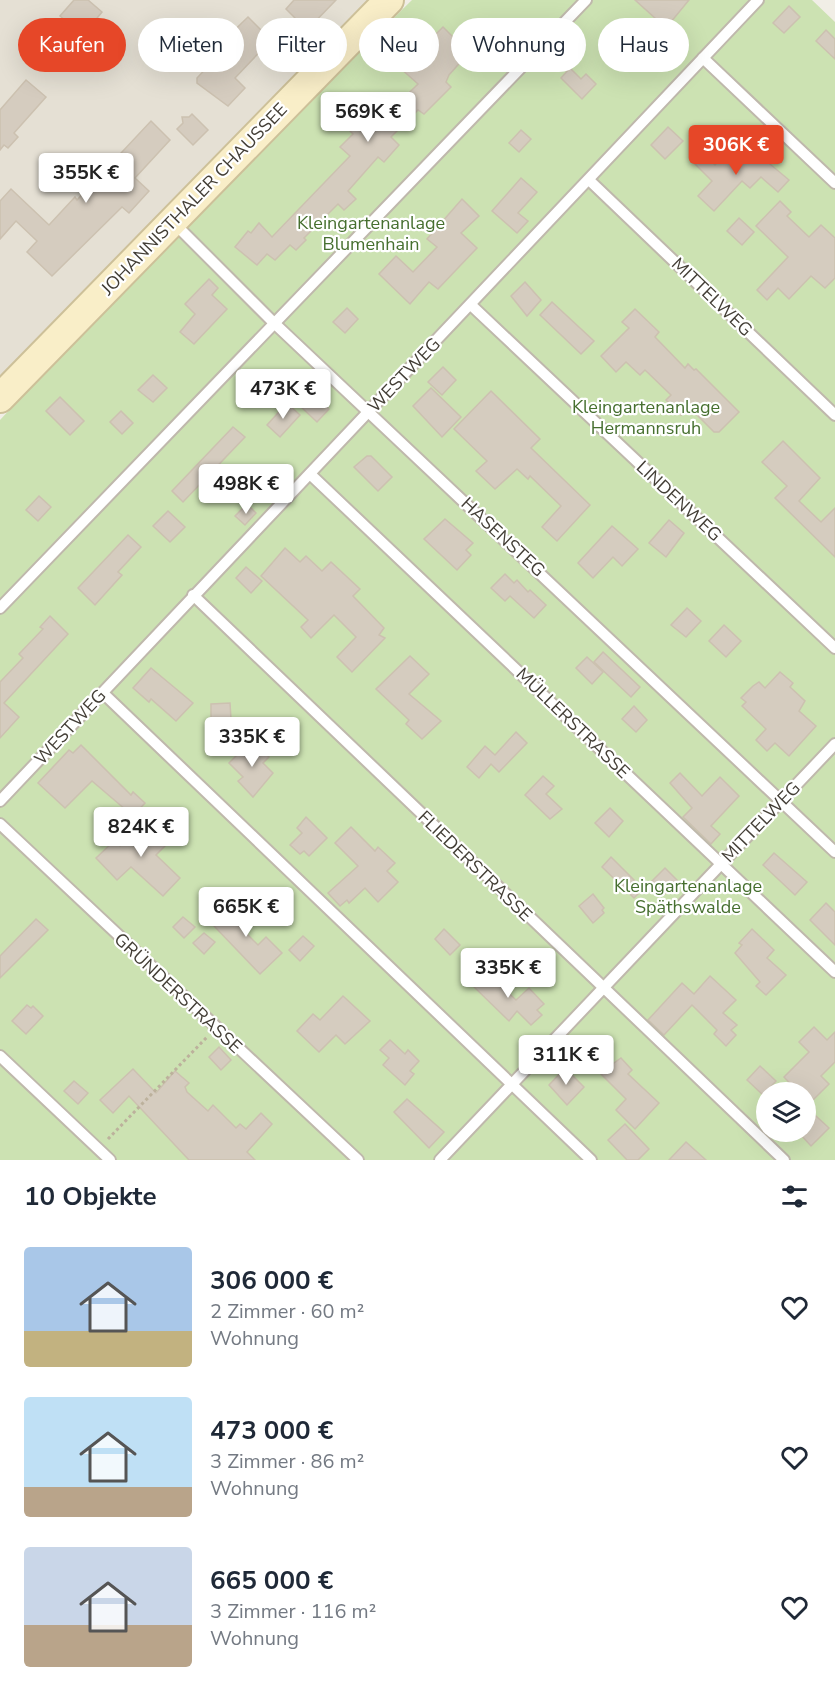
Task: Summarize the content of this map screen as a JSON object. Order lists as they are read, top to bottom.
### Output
{
  "streets": {
    "street": ["JOHANNISTHALER CHAUSSEE"],
    "lane": [
      "MITTELWEG",
      "WESTWEG",
      "LINDENWEG",
      "HASENSTEG",
      "MÜLLERSTRASSE",
      "FLIEDERSTRASSE",
      "GRÜNDERSTRASSE"
    ]
  },
  "crossings": [
    ["JOHANNISTHALER CHAUSSEE", "HASENSTEG"],
    ["MITTELWEG", "WESTWEG"],
    ["MITTELWEG", "HASENSTEG"],
    ["MITTELWEG", "MÜLLERSTRASSE"],
    ["MITTELWEG", "FLIEDERSTRASSE"],
    ["WESTWEG", "LINDENWEG"],
    ["WESTWEG", "HASENSTEG"],
    ["WESTWEG", "MÜLLERSTRASSE"],
    ["WESTWEG", "FLIEDERSTRASSE"]
  ],
  "parks": ["Kleingartenanlage Blumenhain", "Kleingartenanlage Hermannsruh", "Kleingartenanlage Späthswalde"],
  "page": {
    "chip": [
      "Kaufen",
      "Mieten",
      "Filter",
      "Neu",
      "Wohnung",
      "Haus"
    ],
    "price": [
      "569K €",
      "306K €",
      "355K €",
      "473K €",
      "498K €",
      "335K €",
      "824K €",
      "665K €",
      "335K €",
      "311K €"
    ],
    "heading": "10 Objekte",
    "list": [
      {
        "name": "306 000 €",
        "note": "2 Zimmer · 60 m² · Wohnung"
      },
      {
        "name": "473 000 €",
        "note": "3 Zimmer · 86 m² · Wohnung"
      },
      {
        "name": "665 000 €",
        "note": "3 Zimmer · 116 m² · Wohnung"
      }
    ]
  }
}
